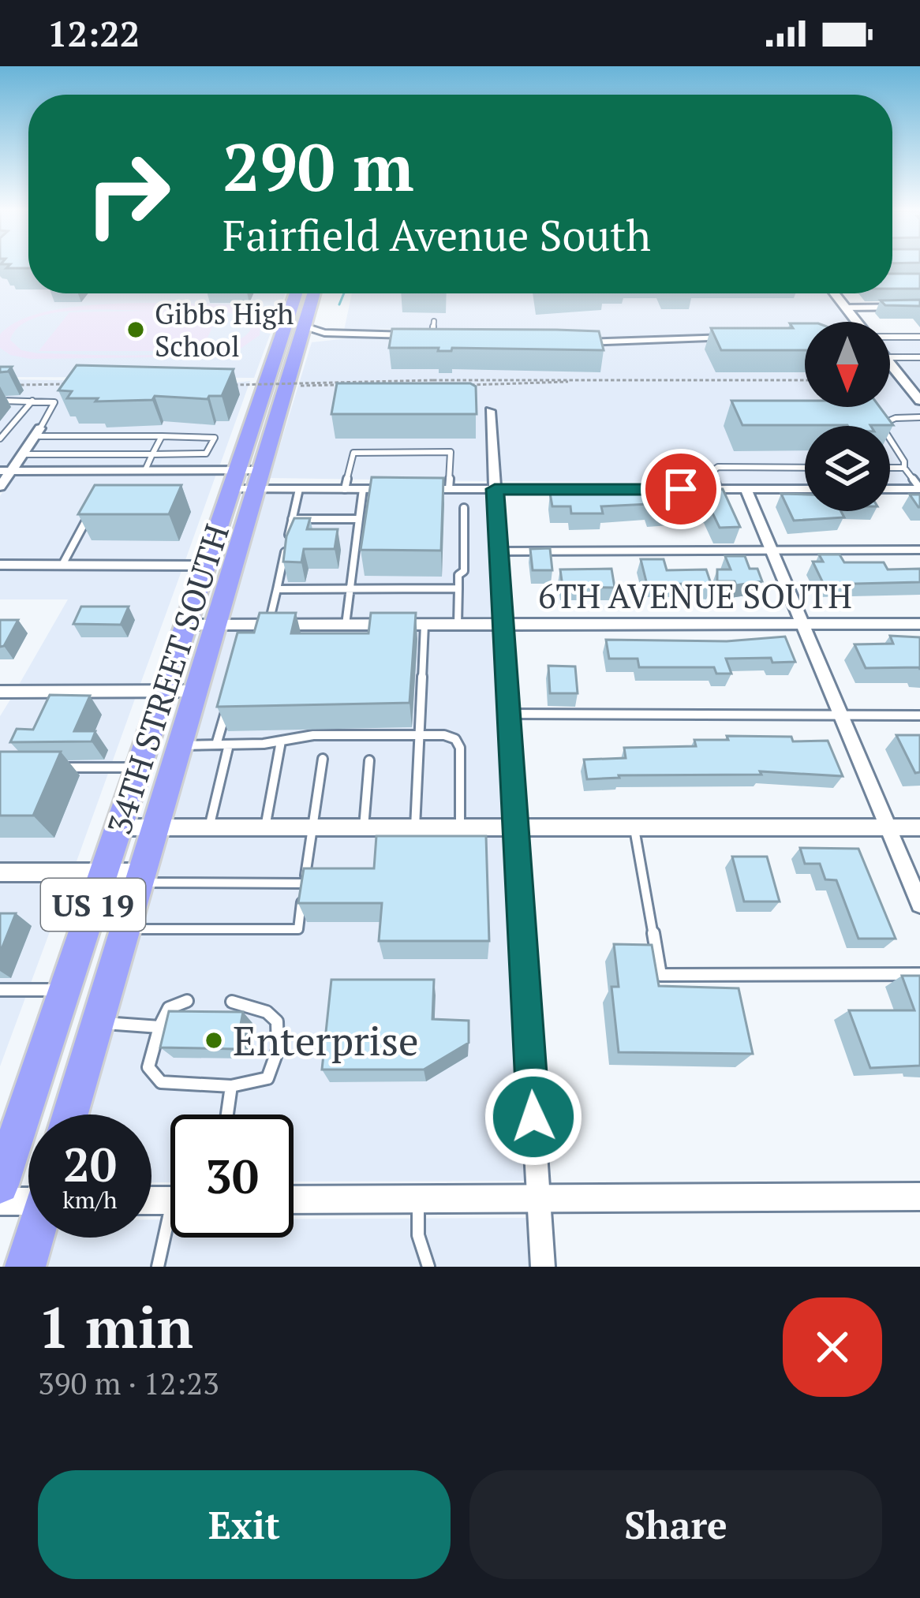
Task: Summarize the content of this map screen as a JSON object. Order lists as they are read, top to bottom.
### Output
{
  "streets": {
    "highway": ["34TH STREET SOUTH", "US 19"],
    "street": ["6TH AVENUE SOUTH"]
  },
  "crossings": [
    ["6TH AVENUE SOUTH", "34TH STREET SOUTH"]
  ],
  "places": ["Gibbs High School", "Enterprise"],
  "north": "bottom",
  "page": {
    "status": "12:22",
    "turn": ["290 m", "Fairfield Avenue South"],
    "speed": "20 km/h",
    "limit": "30",
    "heading": ["1 min", "390 m · 12:23"],
    "buttons": ["Exit", "Share"]
  }
}
